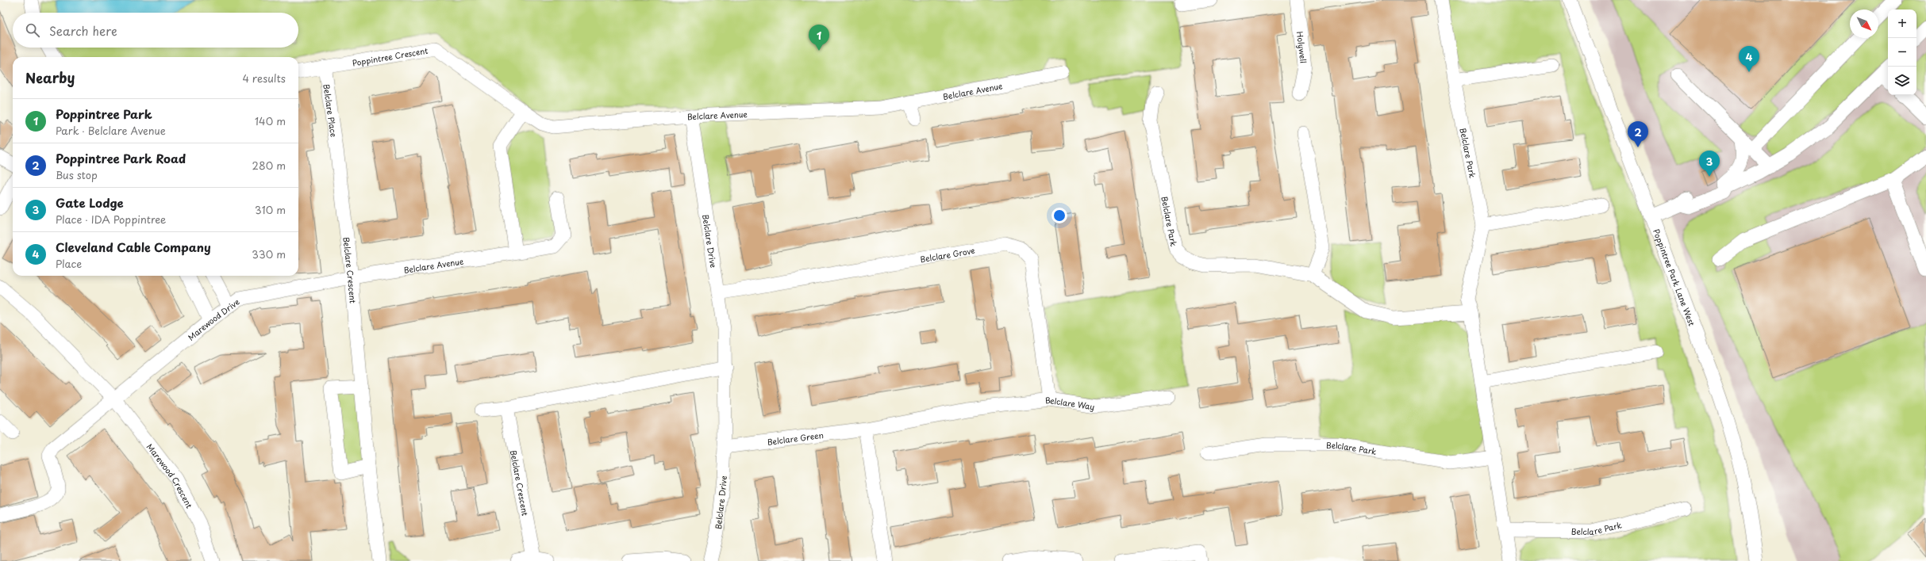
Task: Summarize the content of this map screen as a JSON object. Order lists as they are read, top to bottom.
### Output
{
  "streets": {
    "street": [
      "Holywell",
      "Poppintree Crescent",
      "Belclare Avenue",
      "Belclare Place",
      "Belclare Park",
      "Belclare Drive",
      "Belclare Grove",
      "Belclare Crescent",
      "Poppintree Park Lane West",
      "Marewood Drive",
      "Belclare Way",
      "Belclare Green",
      "Marewood Crescent"
    ]
  },
  "crossings": [
    ["Poppintree Crescent", "Belclare Avenue"],
    ["Poppintree Crescent", "Belclare Place"],
    ["Belclare Avenue", "Belclare Drive"],
    ["Belclare Avenue", "Belclare Crescent"],
    ["Belclare Avenue", "Marewood Drive"],
    ["Belclare Place", "Belclare Crescent"],
    ["Belclare Drive", "Belclare Grove"],
    ["Belclare Drive", "Belclare Green"],
    ["Belclare Grove", "Belclare Way"],
    ["Belclare Crescent", "Marewood Drive"],
    ["Marewood Drive", "Marewood Crescent"],
    ["Belclare Way", "Belclare Green"]
  ],
  "north": "bottom right",
  "page": {
    "map_buttons": ["+", "−"],
    "search": "Search here",
    "pins": [
      "1",
      "4",
      "2",
      "3"
    ],
    "heading": ["Nearby", "4 results"],
    "list": [
      {
        "mark": "1",
        "name": "Poppintree Park",
        "note": "Park · Belclare Avenue",
        "value": "140 m"
      },
      {
        "mark": "2",
        "name": "Poppintree Park Road",
        "note": "Bus stop",
        "value": "280 m"
      },
      {
        "mark": "3",
        "name": "Gate Lodge",
        "note": "Place · IDA Poppintree",
        "value": "310 m"
      },
      {
        "mark": "4",
        "name": "Cleveland Cable Company",
        "note": "Place",
        "value": "330 m"
      }
    ]
  }
}
